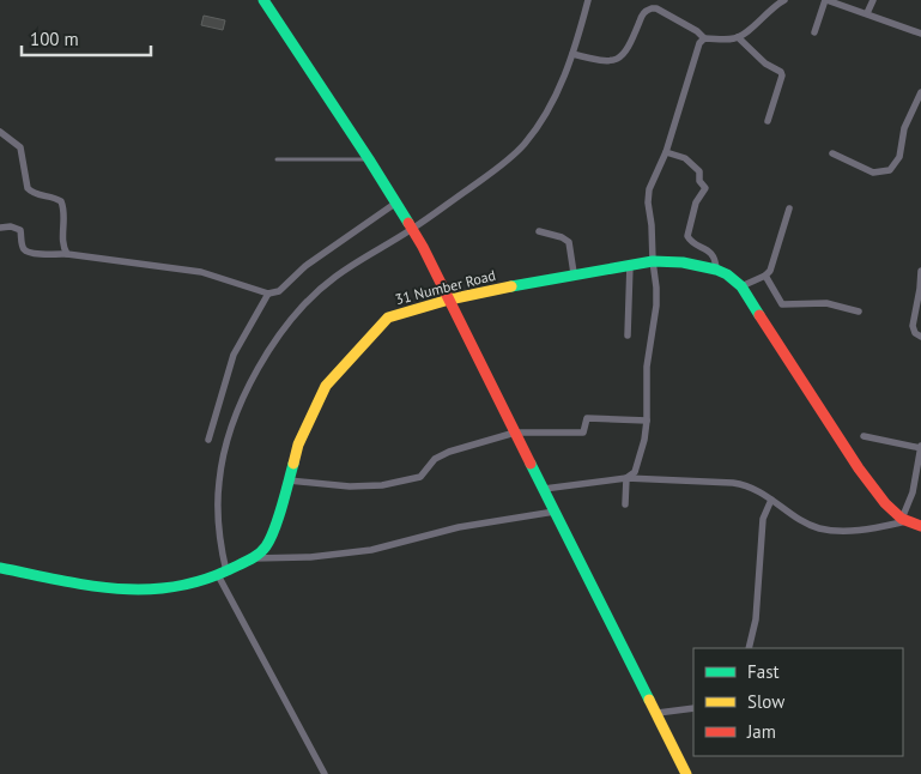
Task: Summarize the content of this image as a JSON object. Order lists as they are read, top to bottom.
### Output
{
  "streets": {
    "main road": ["31 Number Road"]
  },
  "legend": ["Fast", "Slow", "Jam"],
  "scale_bar": "100 m"
}
